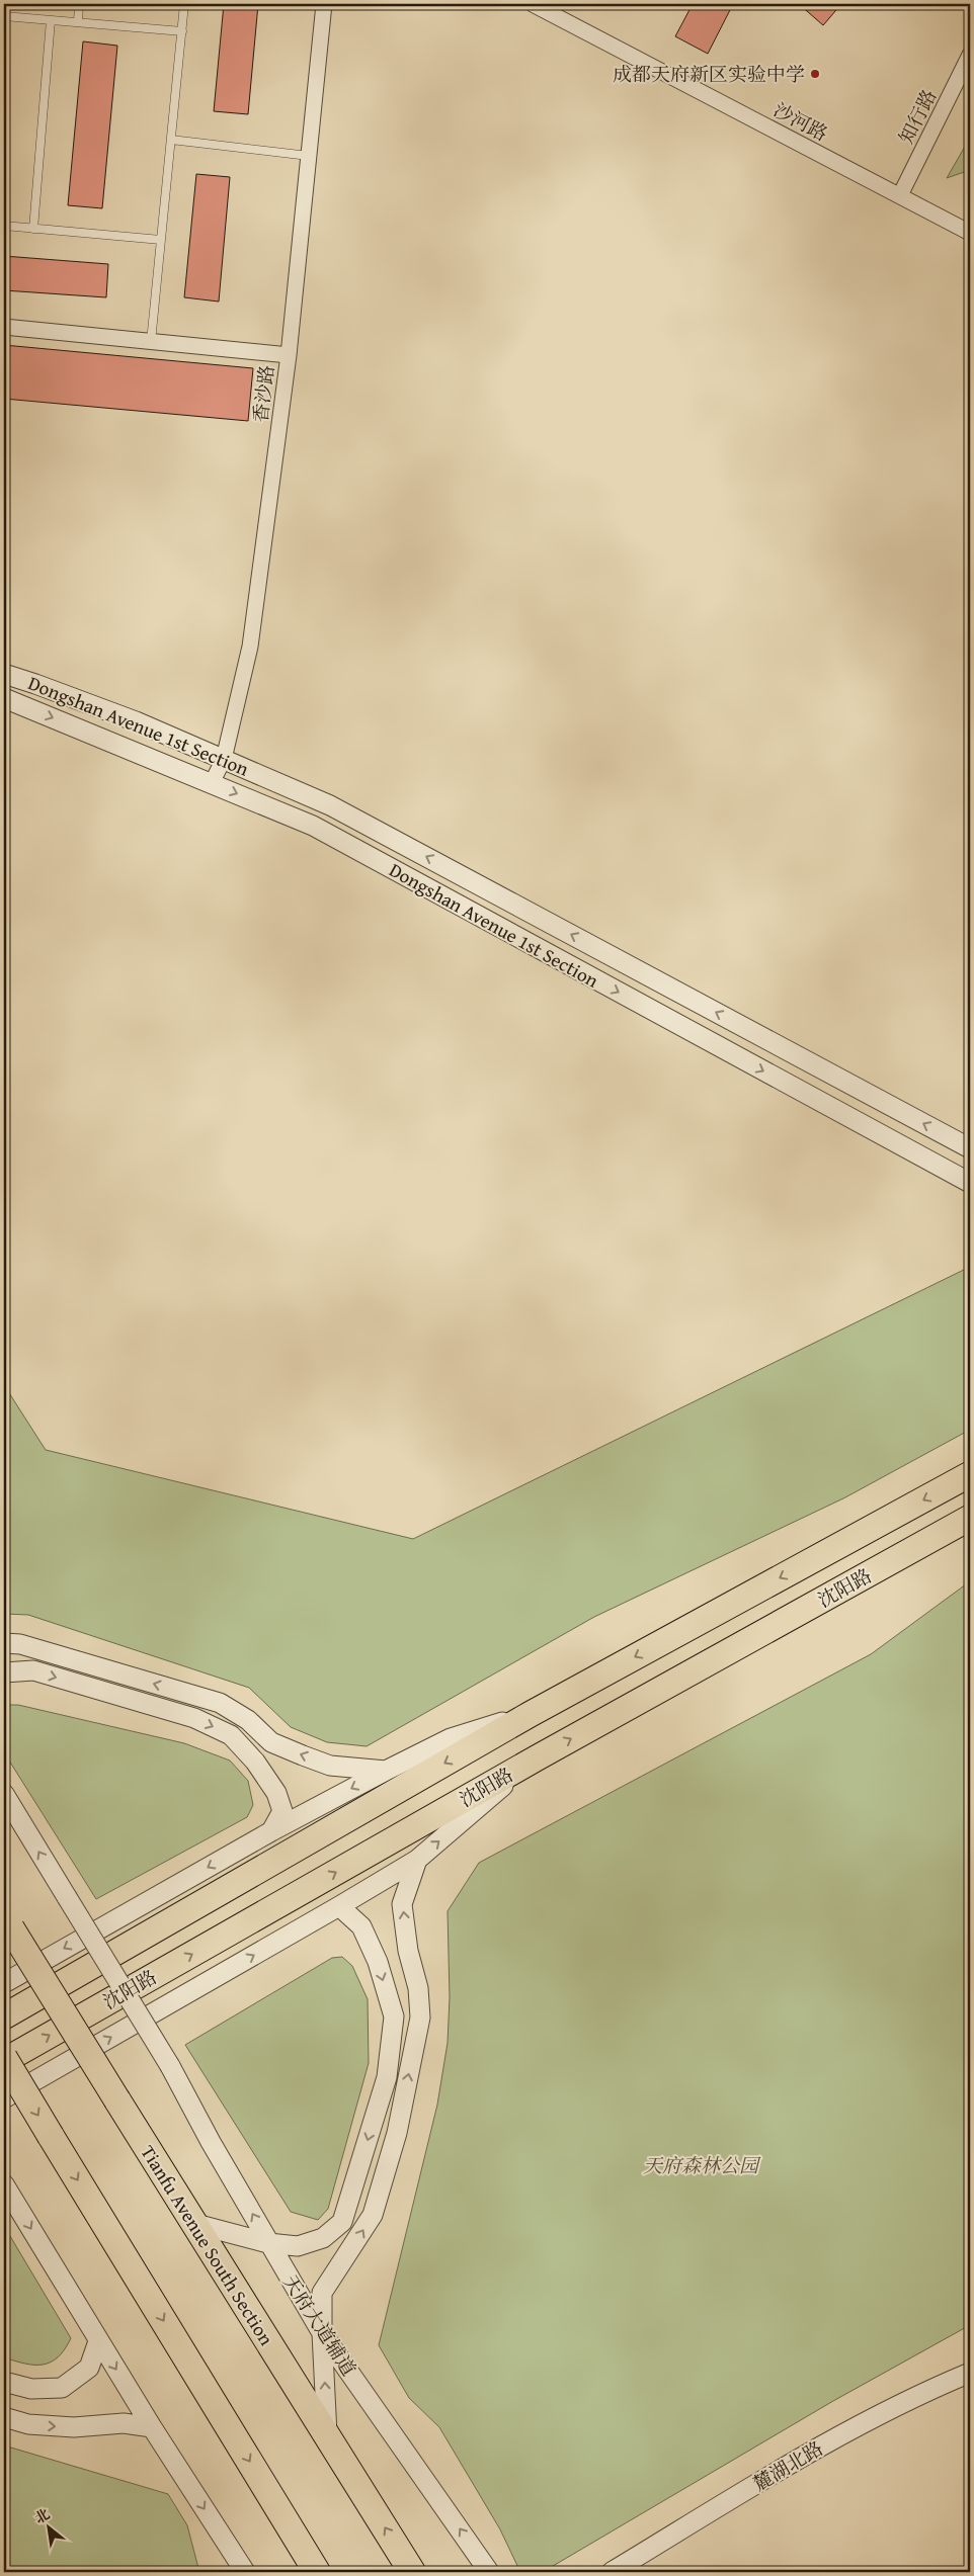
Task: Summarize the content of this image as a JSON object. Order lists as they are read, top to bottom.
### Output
{
  "streets": {
    "highway": ["Tianfu Avenue South Section"],
    "main road": ["沈阳路"],
    "street": [
      "知行路",
      "沙河路",
      "香沙路",
      "Dongshan Avenue 1st Section",
      "天府大道辅道",
      "麓湖北路"
    ]
  },
  "crossings": [
    ["知行路", "沙河路"],
    ["香沙路", "Dongshan Avenue 1st Section"]
  ],
  "one_way": ["天府大道辅道"],
  "parks": ["天府森林公园"],
  "places": ["成都天府新区实验中学"],
  "north": "top left"
}
